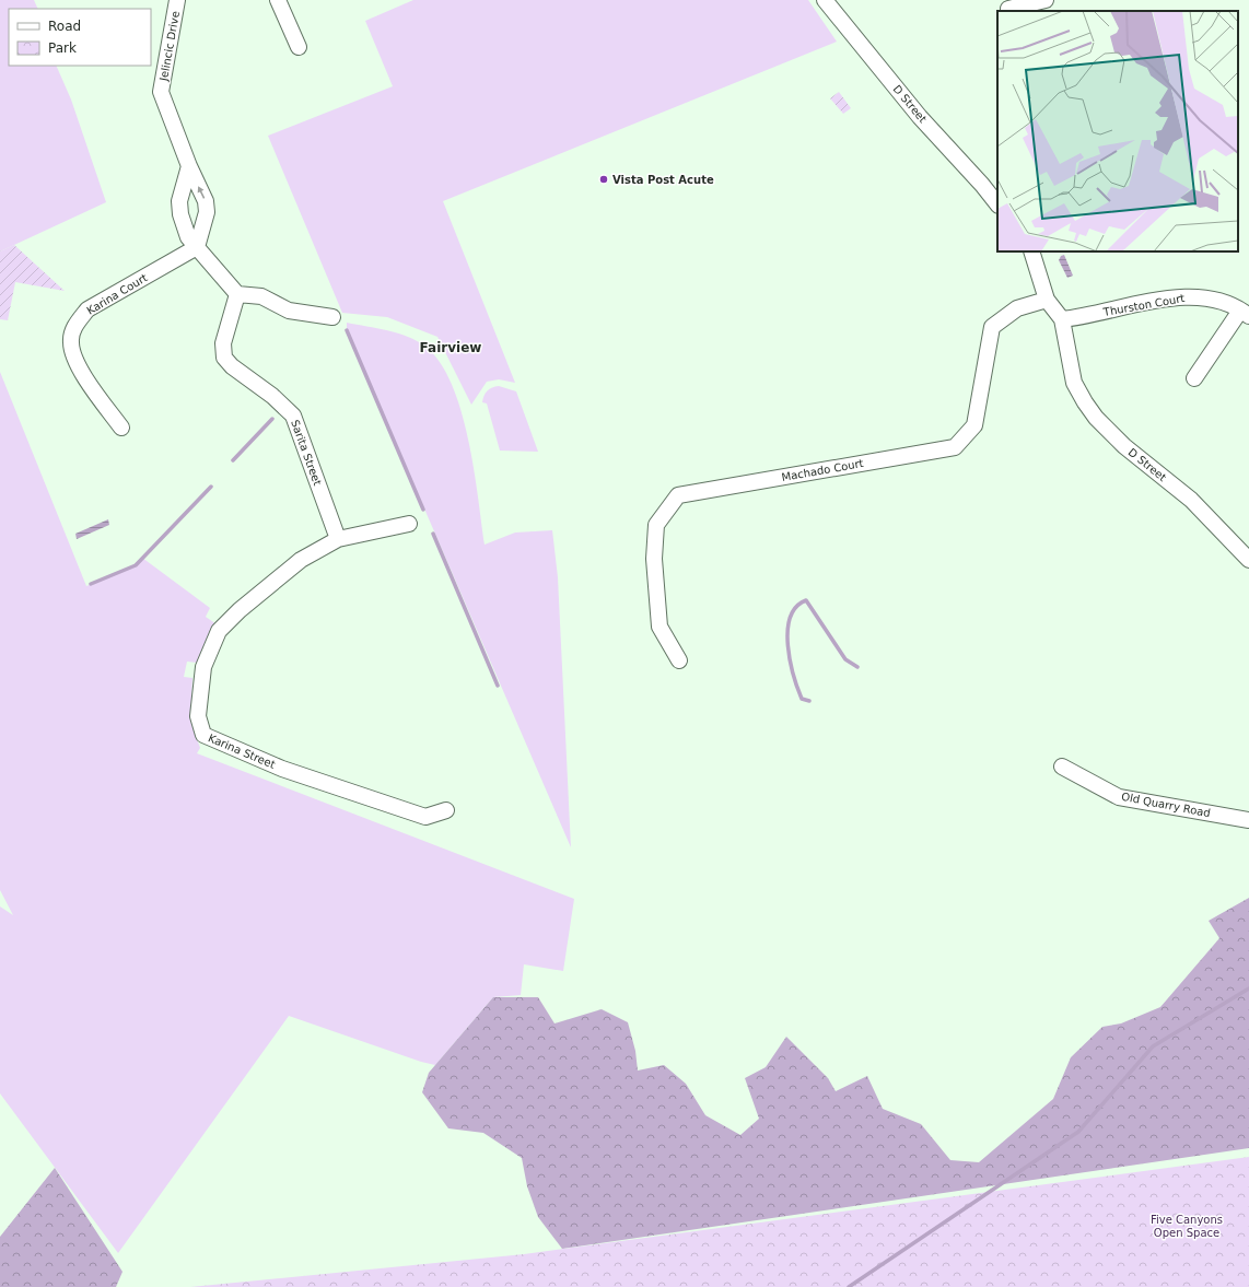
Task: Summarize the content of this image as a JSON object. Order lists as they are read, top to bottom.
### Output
{
  "streets": {
    "street": [
      "Jelincic Drive",
      "D Street",
      "Karina Court",
      "Thurston Court",
      "Sarita Street",
      "Machado Court",
      "Karina Street",
      "Old Quarry Road"
    ]
  },
  "crossings": [
    ["Jelincic Drive", "Karina Court"],
    ["D Street", "Thurston Court"],
    ["Sarita Street", "Karina Street"]
  ],
  "districts": ["Fairview"],
  "parks": ["Five Canyons Open Space"],
  "places": ["Vista Post Acute"],
  "legend": ["Road", "Park"]
}
